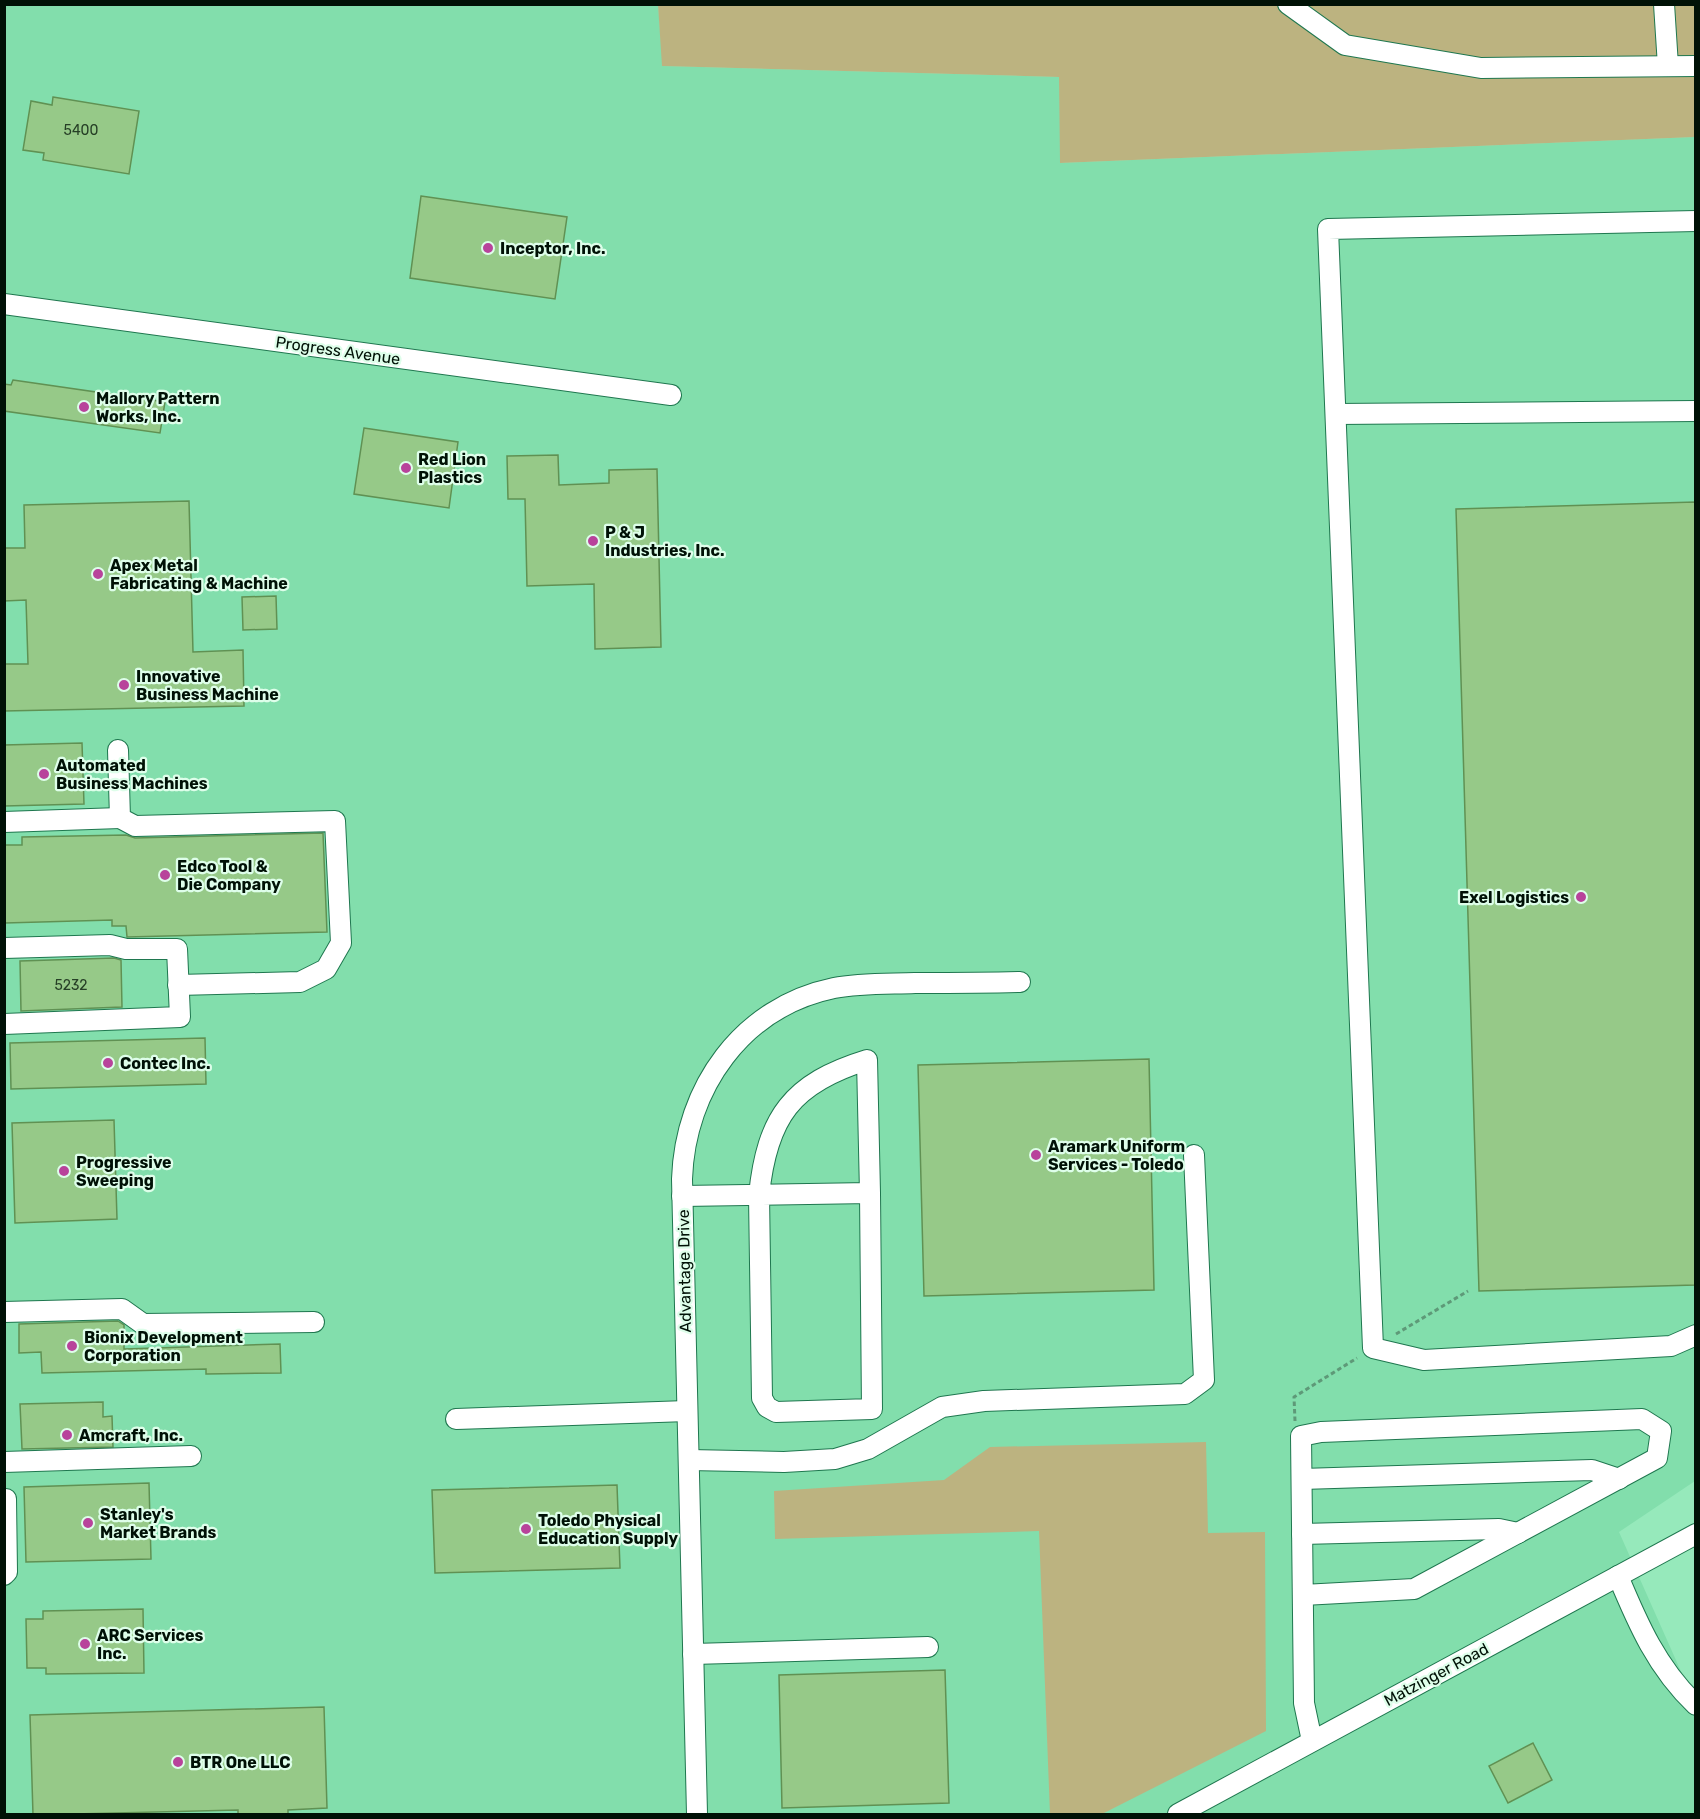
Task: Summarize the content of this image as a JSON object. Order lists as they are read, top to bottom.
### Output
{
  "streets": {
    "street": ["Progress Avenue", "Advantage Drive", "Matzinger Road"]
  },
  "places": [
    "Inceptor, Inc.",
    "Mallory Pattern Works, Inc.",
    "Red Lion Plastics",
    "P & J Industries, Inc.",
    "Apex Metal Fabricating & Machine",
    "Innovative Business Machine",
    "Automated Business Machines",
    "Edco Tool & Die Company",
    "Exel Logistics",
    "Contec Inc.",
    "Aramark Uniform Services - Toledo",
    "Progressive Sweeping",
    "Bionix Development Corporation",
    "Amcraft, Inc.",
    "Stanley's Market Brands",
    "Toledo Physical Education Supply",
    "ARC Services Inc.",
    "BTR One LLC"
  ],
  "house_numbers": ["5400", "5232"]
}
